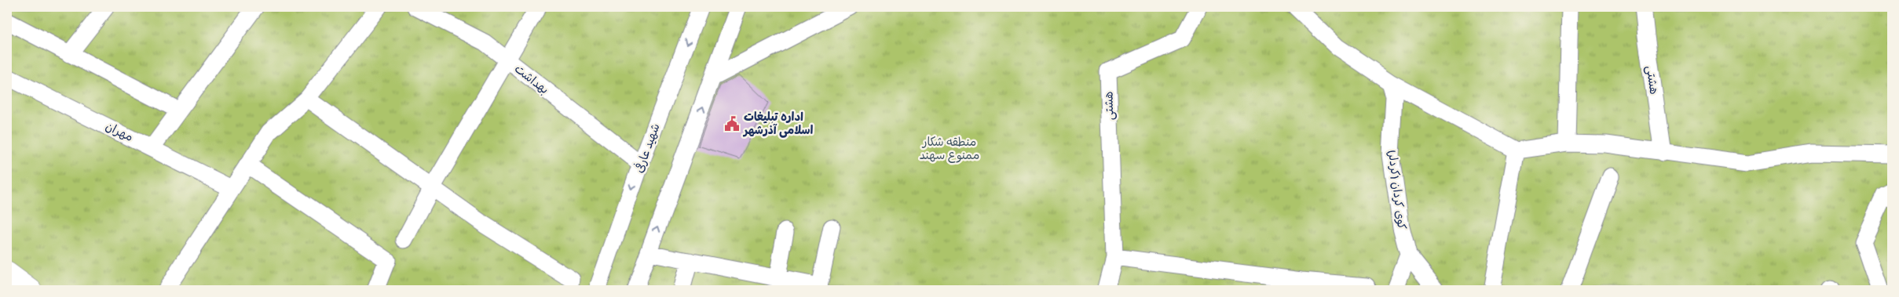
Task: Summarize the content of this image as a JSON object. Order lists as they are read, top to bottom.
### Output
{
  "streets": {
    "street": [
      "بهداشت",
      "هشتی",
      "مهران",
      "شهید عارفی",
      "کوی کردان (کردلر)"
    ]
  },
  "crossings": [
    ["بهداشت", "شهید عارفی"]
  ],
  "parks": ["منطقه شکار ممنوع سهند"],
  "places": {
    "public building": ["اداره تبلیغات اسلامی آذرشهر"]
  }
}
